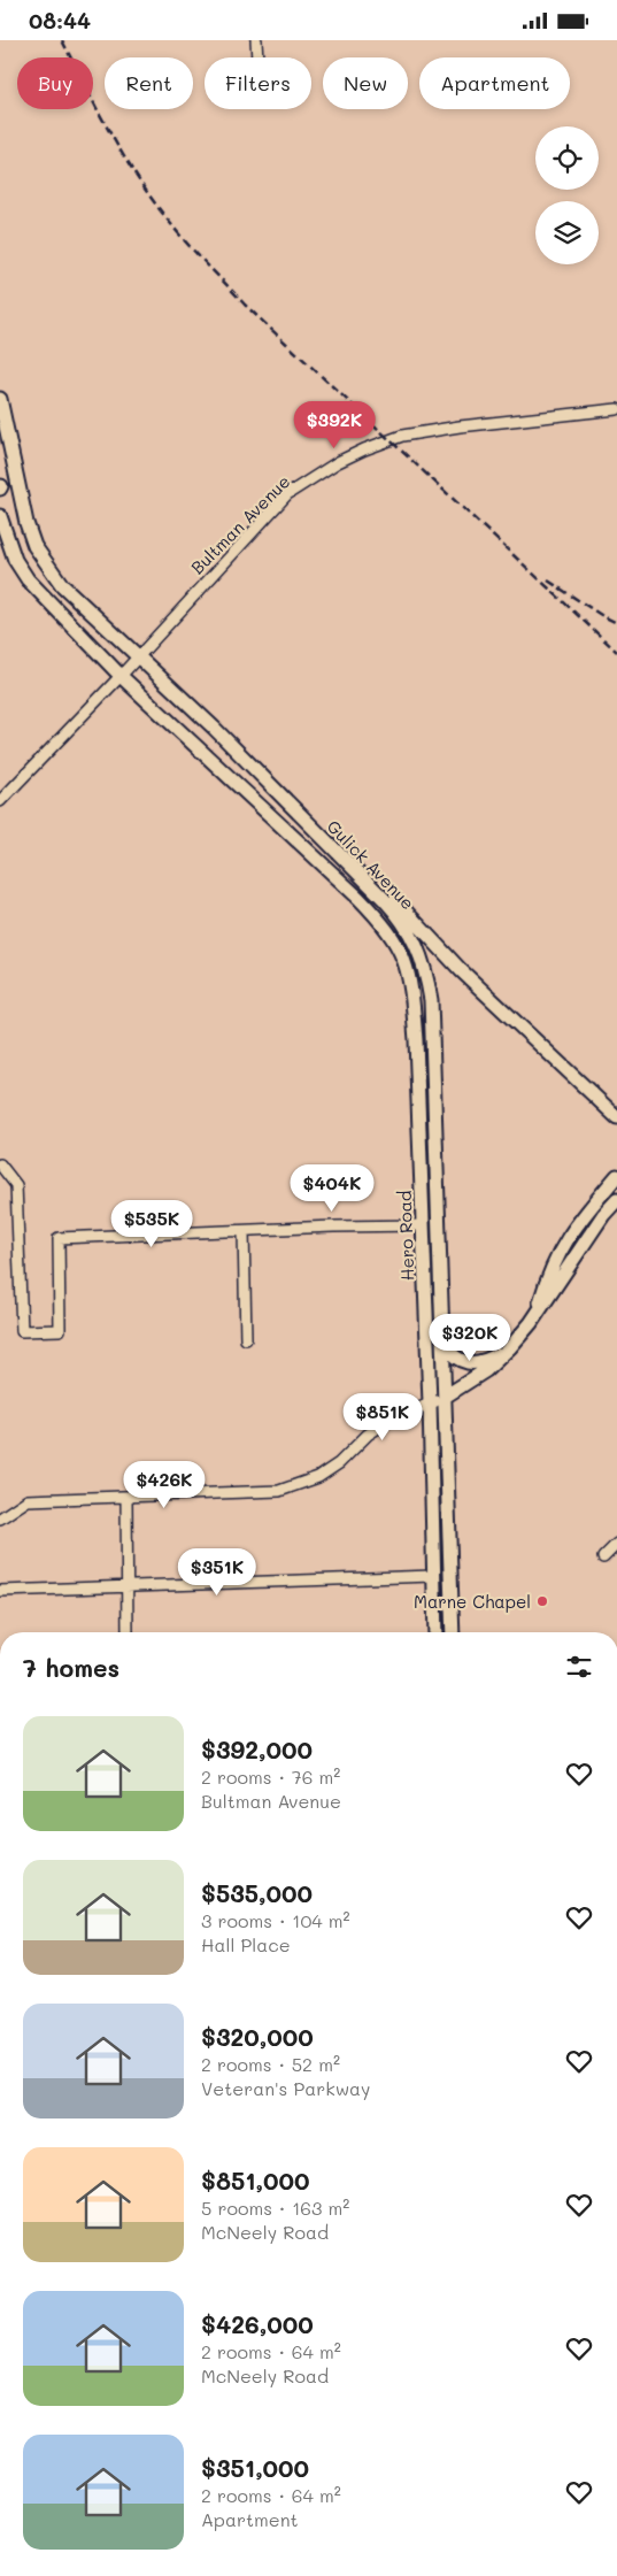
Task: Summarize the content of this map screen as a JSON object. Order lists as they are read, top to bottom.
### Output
{
  "streets": {
    "main road": ["Gulick Avenue", "Hero Road"],
    "street": ["Bultman Avenue"]
  },
  "crossings": [
    ["Bultman Avenue", "Gulick Avenue"],
    ["Bultman Avenue", "Hero Road"]
  ],
  "places": ["Marne Chapel"],
  "page": {
    "status": "08:44",
    "chip": [
      "Buy",
      "Rent",
      "Filters",
      "New",
      "Apartment"
    ],
    "price": [
      "$392K",
      "$404K",
      "$535K",
      "$320K",
      "$851K",
      "$426K",
      "$351K"
    ],
    "heading": "7 homes",
    "list": [
      {
        "name": "$392,000",
        "note": "2 rooms · 76 m² · Bultman Avenue"
      },
      {
        "name": "$535,000",
        "note": "3 rooms · 104 m² · Hall Place"
      },
      {
        "name": "$320,000",
        "note": "2 rooms · 52 m² · Veteran's Parkway"
      },
      {
        "name": "$851,000",
        "note": "5 rooms · 163 m² · McNeely Road"
      },
      {
        "name": "$426,000",
        "note": "2 rooms · 64 m² · McNeely Road"
      },
      {
        "name": "$351,000",
        "note": "2 rooms · 64 m² · Apartment"
      }
    ]
  }
}
